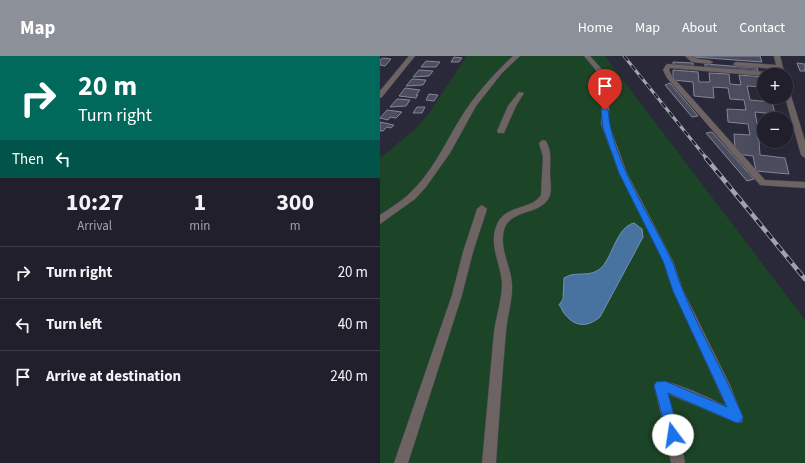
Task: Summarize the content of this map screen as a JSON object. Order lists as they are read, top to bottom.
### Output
{
  "page": {
    "header": "Map",
    "nav": [
      "Home",
      "Map",
      "About",
      "Contact"
    ],
    "turn": ["20 m", "Turn right"],
    "map_buttons": ["+", "−"],
    "then": "Then",
    "eta": [
      "10:27",
      "Arrival",
      "1",
      "min",
      "300",
      "m"
    ],
    "list": [
      {
        "name": "Turn right",
        "value": "20 m"
      },
      {
        "name": "Turn left",
        "value": "40 m"
      },
      {
        "name": "Arrive at destination",
        "value": "240 m"
      }
    ]
  }
}
